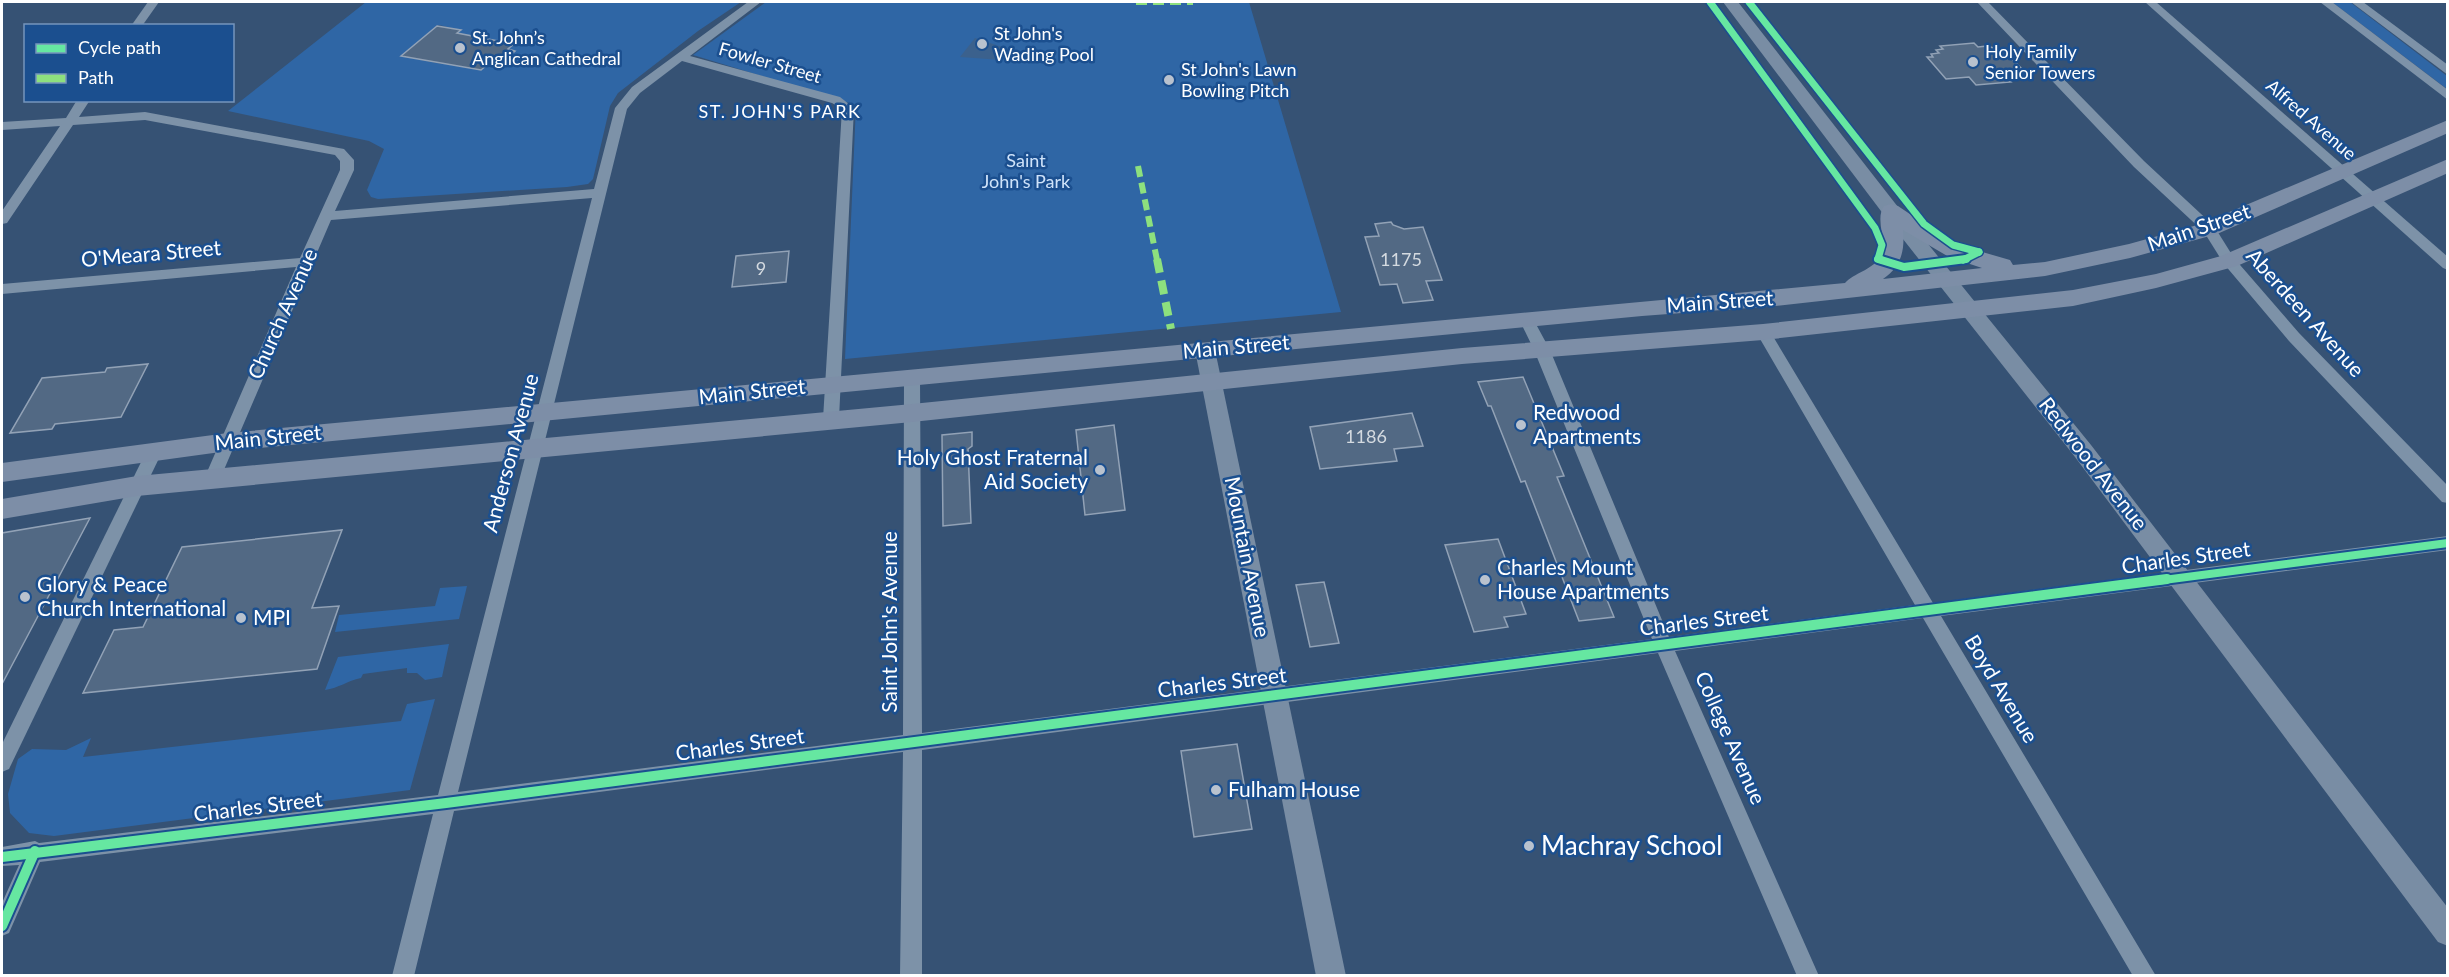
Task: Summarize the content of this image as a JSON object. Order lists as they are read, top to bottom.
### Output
{
  "streets": {
    "main road": ["Main Street", "Redwood Avenue", "Mountain Avenue"],
    "street": [
      "Fowler Street",
      "Alfred Avenue",
      "O'Meara Street",
      "Aberdeen Avenue",
      "Church Avenue",
      "Anderson Avenue",
      "Charles Street",
      "Saint John's Avenue",
      "Boyd Avenue",
      "College Avenue"
    ]
  },
  "crossings": [
    ["Fowler Street", "Main Street"],
    ["Fowler Street", "Anderson Avenue"],
    ["Alfred Avenue", "Main Street"],
    ["Main Street", "Aberdeen Avenue"],
    ["Main Street", "Church Avenue"],
    ["Main Street", "Anderson Avenue"],
    ["Main Street", "Redwood Avenue"],
    ["Main Street", "Mountain Avenue"],
    ["Main Street", "Saint John's Avenue"],
    ["Main Street", "Boyd Avenue"],
    ["Main Street", "College Avenue"],
    ["O'Meara Street", "Church Avenue"],
    ["Anderson Avenue", "Charles Street"],
    ["Redwood Avenue", "Charles Street"],
    ["Mountain Avenue", "Charles Street"],
    ["Charles Street", "Saint John's Avenue"],
    ["Charles Street", "Boyd Avenue"],
    ["Charles Street", "College Avenue"]
  ],
  "districts": ["ST. JOHN'S PARK"],
  "parks": ["Saint John's Park"],
  "places": [
    "St John's Wading Pool",
    "St. John’s Anglican Cathedral",
    "Holy Family Senior Towers",
    "St John's Lawn Bowling Pitch",
    "Redwood Apartments",
    "Holy Ghost Fraternal Aid Society",
    "Charles Mount House Apartments",
    "Glory & Peace Church International",
    "MPI",
    "Fulham House",
    "Machray School"
  ],
  "house_numbers": ["1175", "9", "1186"],
  "legend": ["Cycle path", "Path"]
}
